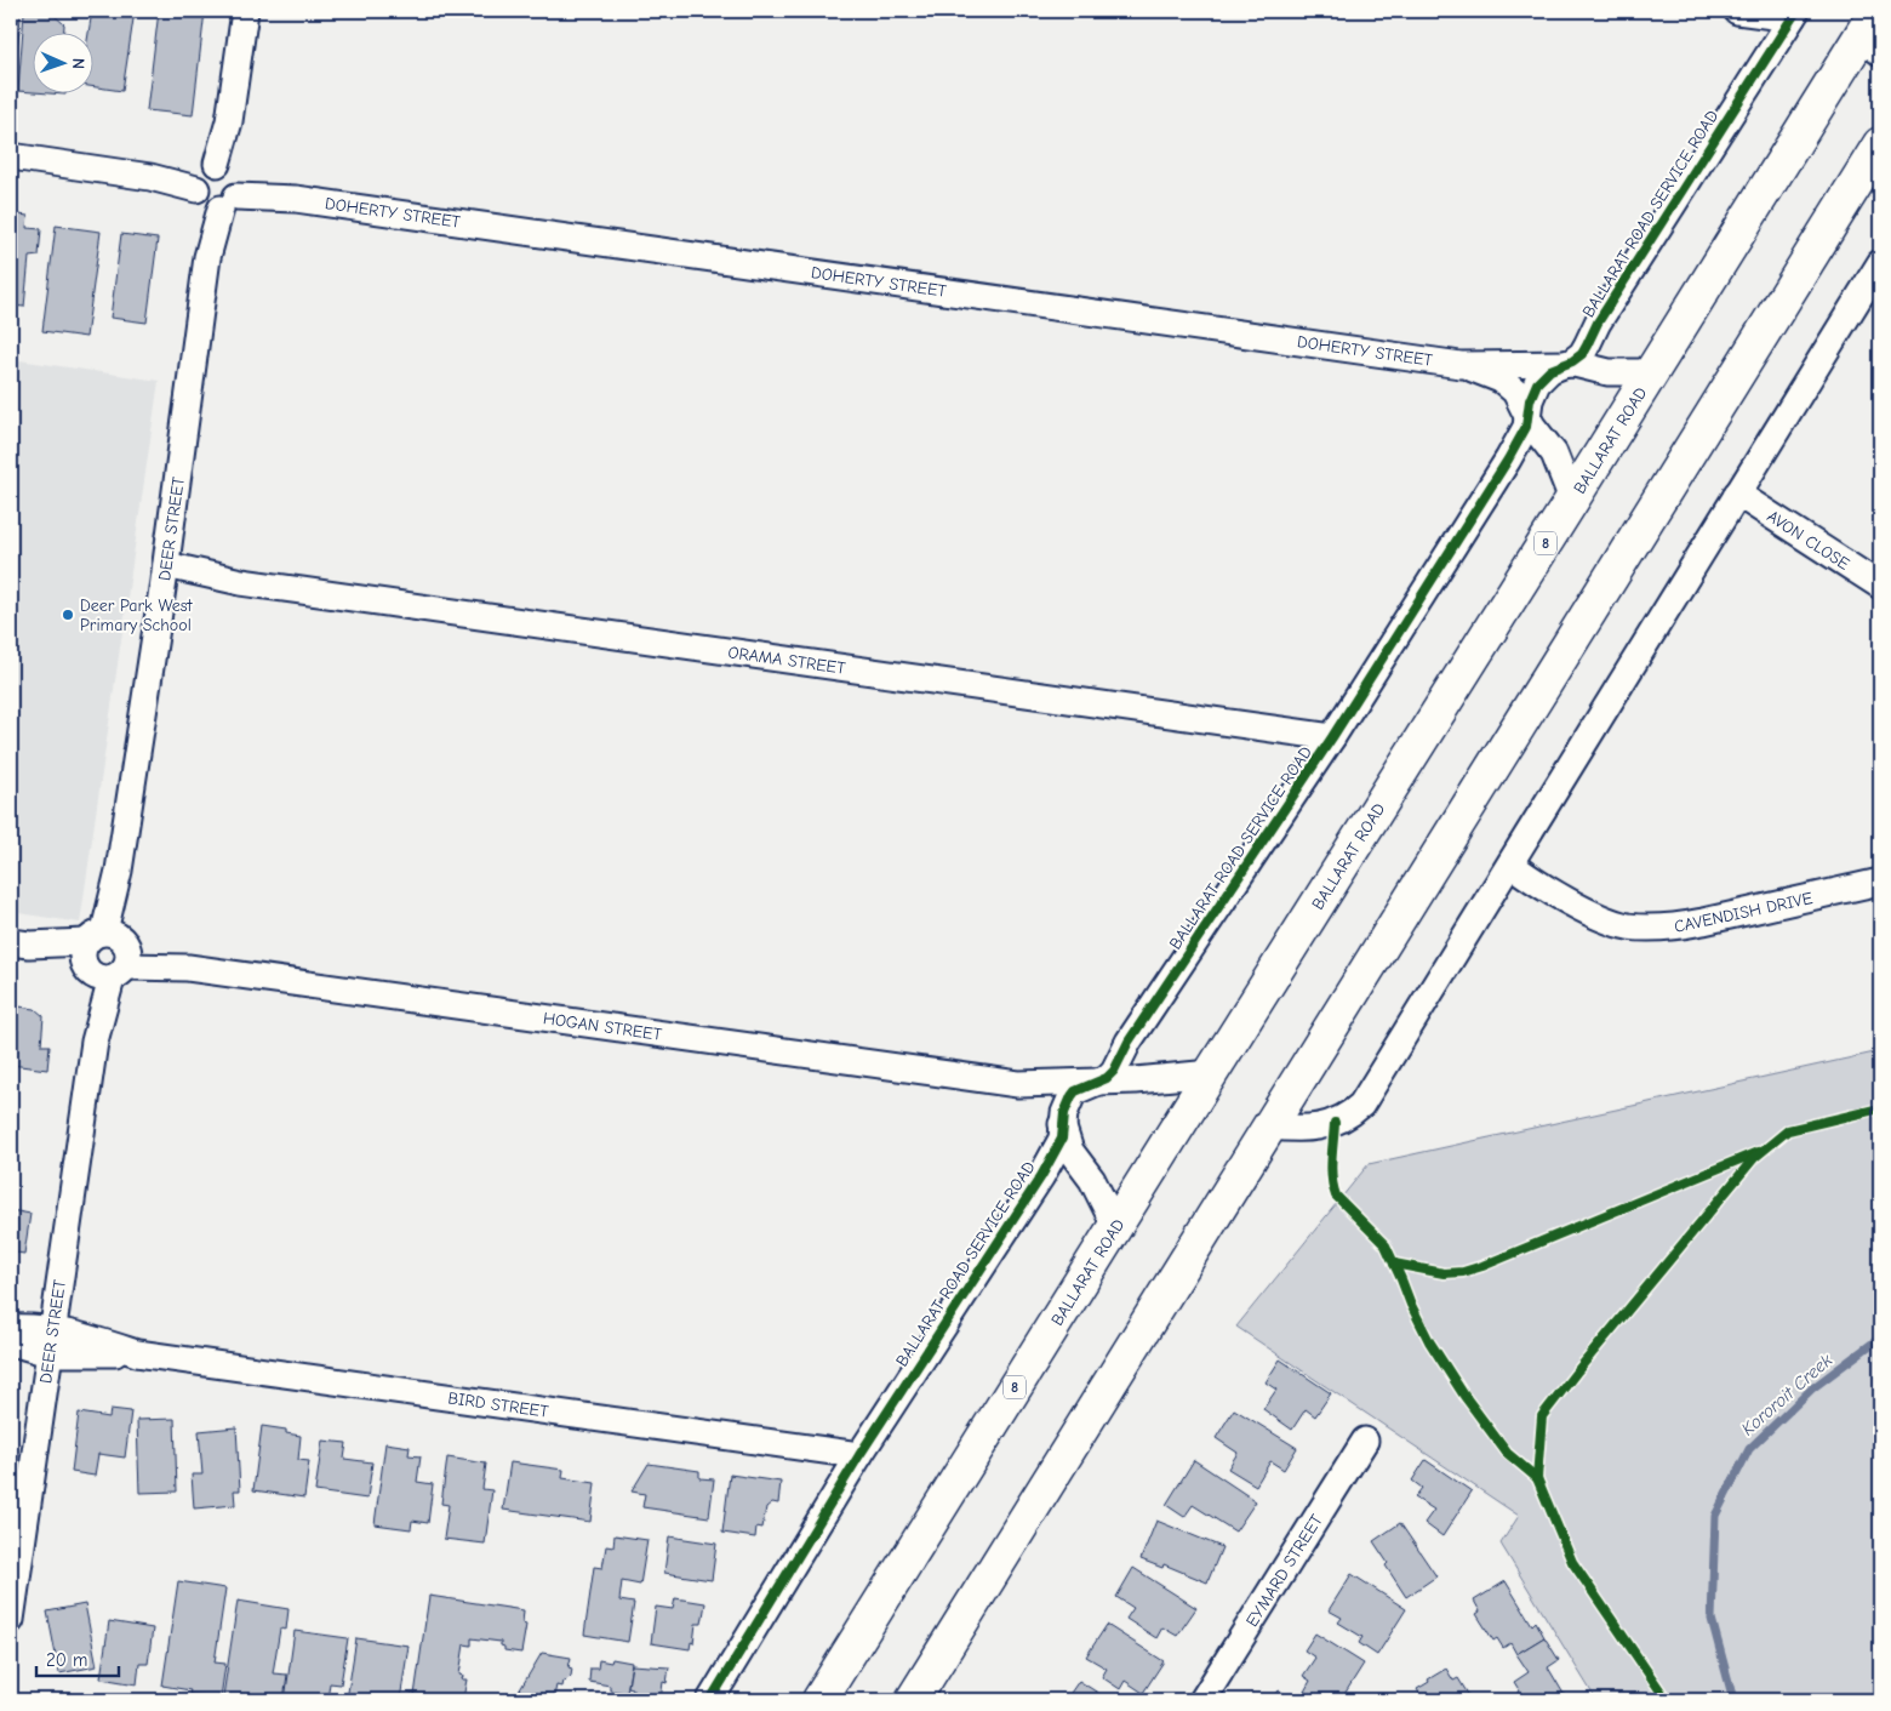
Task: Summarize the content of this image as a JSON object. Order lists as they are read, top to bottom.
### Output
{
  "streets": {
    "highway": ["BALLARAT ROAD", "8"],
    "street": [
      "DOHERTY STREET",
      "BALLARAT ROAD SERVICE ROAD",
      "DEER STREET",
      "AVON CLOSE",
      "ORAMA STREET",
      "CAVENDISH DRIVE",
      "HOGAN STREET",
      "BIRD STREET",
      "EYMARD STREET"
    ]
  },
  "crossings": [
    ["DOHERTY STREET", "BALLARAT ROAD SERVICE ROAD"],
    ["DOHERTY STREET", "BALLARAT ROAD"],
    ["DOHERTY STREET", "DEER STREET"],
    ["BALLARAT ROAD SERVICE ROAD", "ORAMA STREET"],
    ["BALLARAT ROAD SERVICE ROAD", "HOGAN STREET"],
    ["BALLARAT ROAD SERVICE ROAD", "BIRD STREET"],
    ["BALLARAT ROAD", "HOGAN STREET"],
    ["DEER STREET", "ORAMA STREET"],
    ["DEER STREET", "HOGAN STREET"],
    ["DEER STREET", "BIRD STREET"]
  ],
  "water": ["Kororoit Creek"],
  "places": ["Deer Park West Primary School"],
  "scale_bar": "20 m",
  "north": "right"
}
